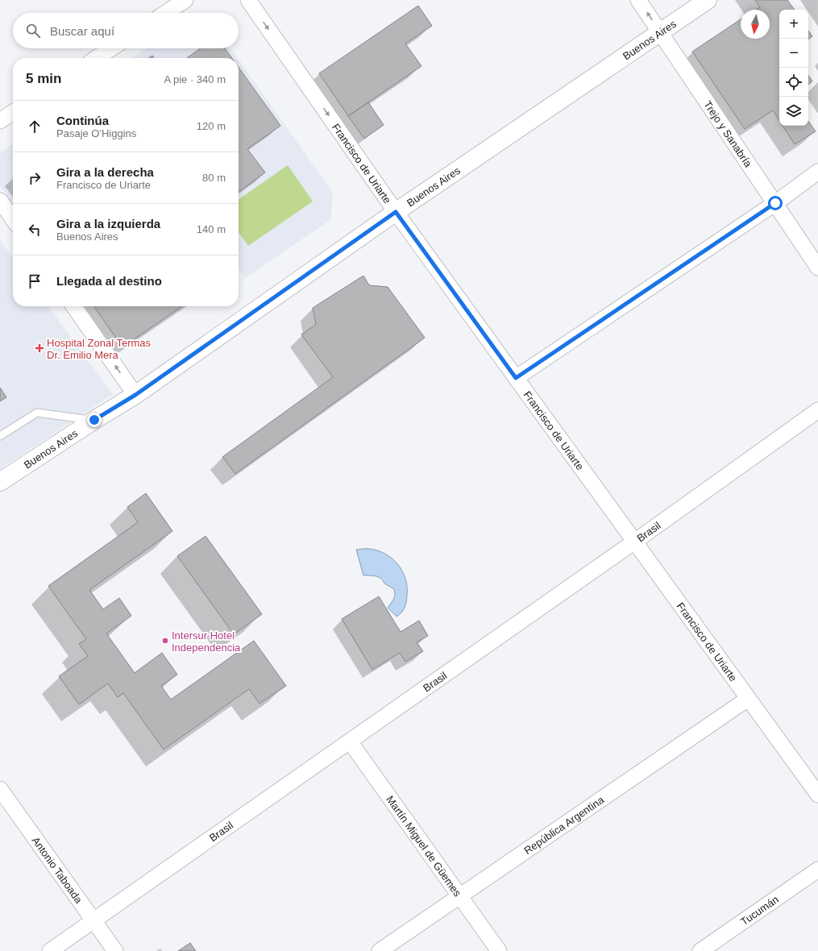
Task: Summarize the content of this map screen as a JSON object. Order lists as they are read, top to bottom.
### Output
{
  "streets": {
    "main road": ["Buenos Aires"],
    "street": [
      "Trejo y Sanabría",
      "Francisco de Uriarte",
      "Brasil",
      "República Argentina",
      "Martín Miguel de Güemes",
      "Antonio Taboada",
      "Tucumán"
    ]
  },
  "crossings": [
    ["Buenos Aires", "Trejo y Sanabría"],
    ["Buenos Aires", "Francisco de Uriarte"],
    ["Francisco de Uriarte", "Brasil"],
    ["Francisco de Uriarte", "República Argentina"],
    ["Brasil", "Martín Miguel de Güemes"],
    ["Brasil", "Antonio Taboada"],
    ["República Argentina", "Martín Miguel de Güemes"]
  ],
  "places": {
    "health": ["Hospital Zonal Termas Dr. Emilio Mera"],
    "other": ["Intersur Hotel Independencia"]
  },
  "north": "bottom",
  "page": {
    "map_buttons": ["+", "−"],
    "search": "Buscar aquí",
    "heading": ["5 min", "A pie · 340 m"],
    "list": [
      ["Continúa", "Pasaje O'Higgins", "120 m"],
      ["Gira a la derecha", "Francisco de Uriarte", "80 m"],
      ["Gira a la izquierda", "Buenos Aires", "140 m"],
      "Llegada al destino"
    ]
  }
}
